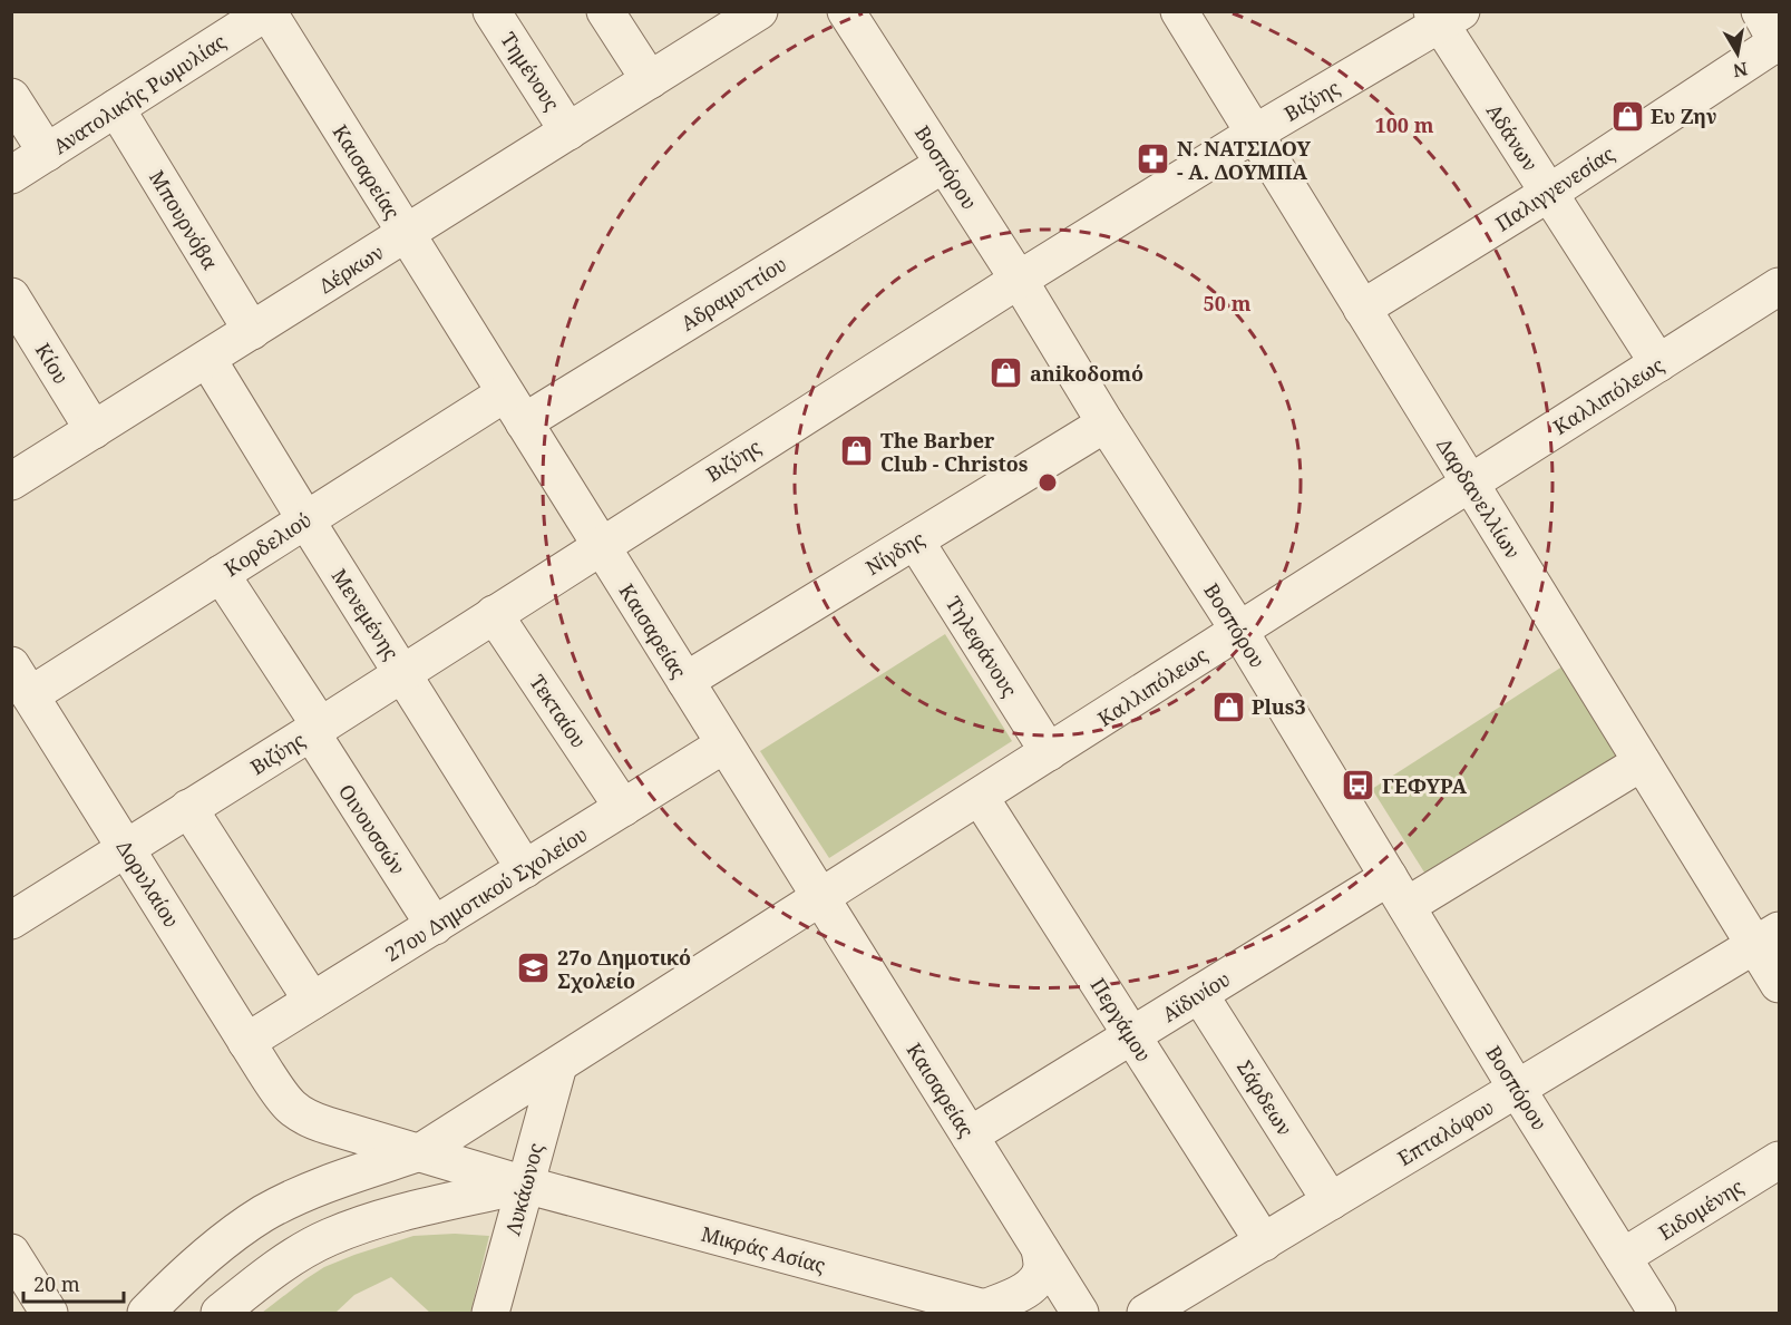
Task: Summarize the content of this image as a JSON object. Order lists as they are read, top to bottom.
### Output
{
  "streets": {
    "street": [
      "Τημένους",
      "Ανατολικής Ρωμυλίας",
      "Βιζύης",
      "Αδάνων",
      "Βοσπόρου",
      "Καισαρείας",
      "Παλιγγενεσίας",
      "Μπουρνόβα",
      "Δέρκων",
      "Αδραμυττίου",
      "Κίου",
      "Καλλιπόλεως",
      "Δαρδανελλίων",
      "Κορδελιού",
      "Νίγδης",
      "Μενεμένης",
      "Τηλεφάνους",
      "Τεκταίου",
      "Οινουσσών",
      "Δορυλαίου",
      "27ου Δημοτικού Σχολείου",
      "Αϊδινίου",
      "Περγάμου",
      "Σάρδεων",
      "Επταλόφου",
      "Λυκάωνος",
      "Ειδομένης",
      "Μικράς Ασίας"
    ]
  },
  "crossings": [
    ["Τημένους", "Δέρκων"],
    ["Ανατολικής Ρωμυλίας", "Καισαρείας"],
    ["Ανατολικής Ρωμυλίας", "Μπουρνόβα"],
    ["Βιζύης", "Αδάνων"],
    ["Βιζύης", "Βοσπόρου"],
    ["Βιζύης", "Καισαρείας"],
    ["Βιζύης", "Δαρδανελλίων"],
    ["Βιζύης", "Μενεμένης"],
    ["Βιζύης", "Τεκταίου"],
    ["Βιζύης", "Οινουσσών"],
    ["Βιζύης", "Δορυλαίου"],
    ["Αδάνων", "Παλιγγενεσίας"],
    ["Αδάνων", "Καλλιπόλεως"],
    ["Βοσπόρου", "Αδραμυττίου"],
    ["Βοσπόρου", "Καλλιπόλεως"],
    ["Βοσπόρου", "Νίγδης"],
    ["Βοσπόρου", "Αϊδινίου"],
    ["Βοσπόρου", "Επταλόφου"],
    ["Βοσπόρου", "Ειδομένης"],
    ["Καισαρείας", "Δέρκων"],
    ["Καισαρείας", "Αδραμυττίου"],
    ["Καισαρείας", "Καλλιπόλεως"],
    ["Καισαρείας", "Κορδελιού"],
    ["Καισαρείας", "Νίγδης"],
    ["Καισαρείας", "27ου Δημοτικού Σχολείου"],
    ["Καισαρείας", "Αϊδινίου"],
    ["Παλιγγενεσίας", "Δαρδανελλίων"],
    ["Μπουρνόβα", "Δέρκων"],
    ["Δέρκων", "Κίου"],
    ["Δέρκων", "Μενεμένης"],
    ["Αδραμυττίου", "Κορδελιού"],
    ["Καλλιπόλεως", "Δαρδανελλίων"],
    ["Καλλιπόλεως", "Τηλεφάνους"],
    ["Καλλιπόλεως", "Περγάμου"],
    ["Καλλιπόλεως", "Λυκάωνος"],
    ["Καλλιπόλεως", "Μικράς Ασίας"],
    ["Δαρδανελλίων", "Αϊδινίου"],
    ["Δαρδανελλίων", "Επταλόφου"],
    ["Κορδελιού", "Μενεμένης"],
    ["Κορδελιού", "Οινουσσών"],
    ["Κορδελιού", "Δορυλαίου"],
    ["Νίγδης", "Τηλεφάνους"],
    ["Μενεμένης", "27ου Δημοτικού Σχολείου"],
    ["Τεκταίου", "27ου Δημοτικού Σχολείου"],
    ["Οινουσσών", "27ου Δημοτικού Σχολείου"],
    ["Δορυλαίου", "27ου Δημοτικού Σχολείου"],
    ["Δορυλαίου", "Μικράς Ασίας"],
    ["Αϊδινίου", "Περγάμου"],
    ["Αϊδινίου", "Σάρδεων"],
    ["Περγάμου", "Επταλόφου"],
    ["Σάρδεων", "Επταλόφου"],
    ["Λυκάωνος", "Μικράς Ασίας"]
  ],
  "places": {
    "shop": [
      "Ευ Ζην",
      "anikoδomό",
      "The Barber Club - Christos",
      "Plus3"
    ],
    "pharmacy": ["Ν. ΝΑΤΣΙΔΟΥ - Α. ΔΟΥΜΠΑ"],
    "bus stop": ["ΓΕΦΥΡΑ"],
    "school or university": ["27ο Δημοτικό Σχολείο"]
  },
  "scale_bar": "20 m",
  "north": "bottom",
  "rings": ["100 m", "50 m"]
}
